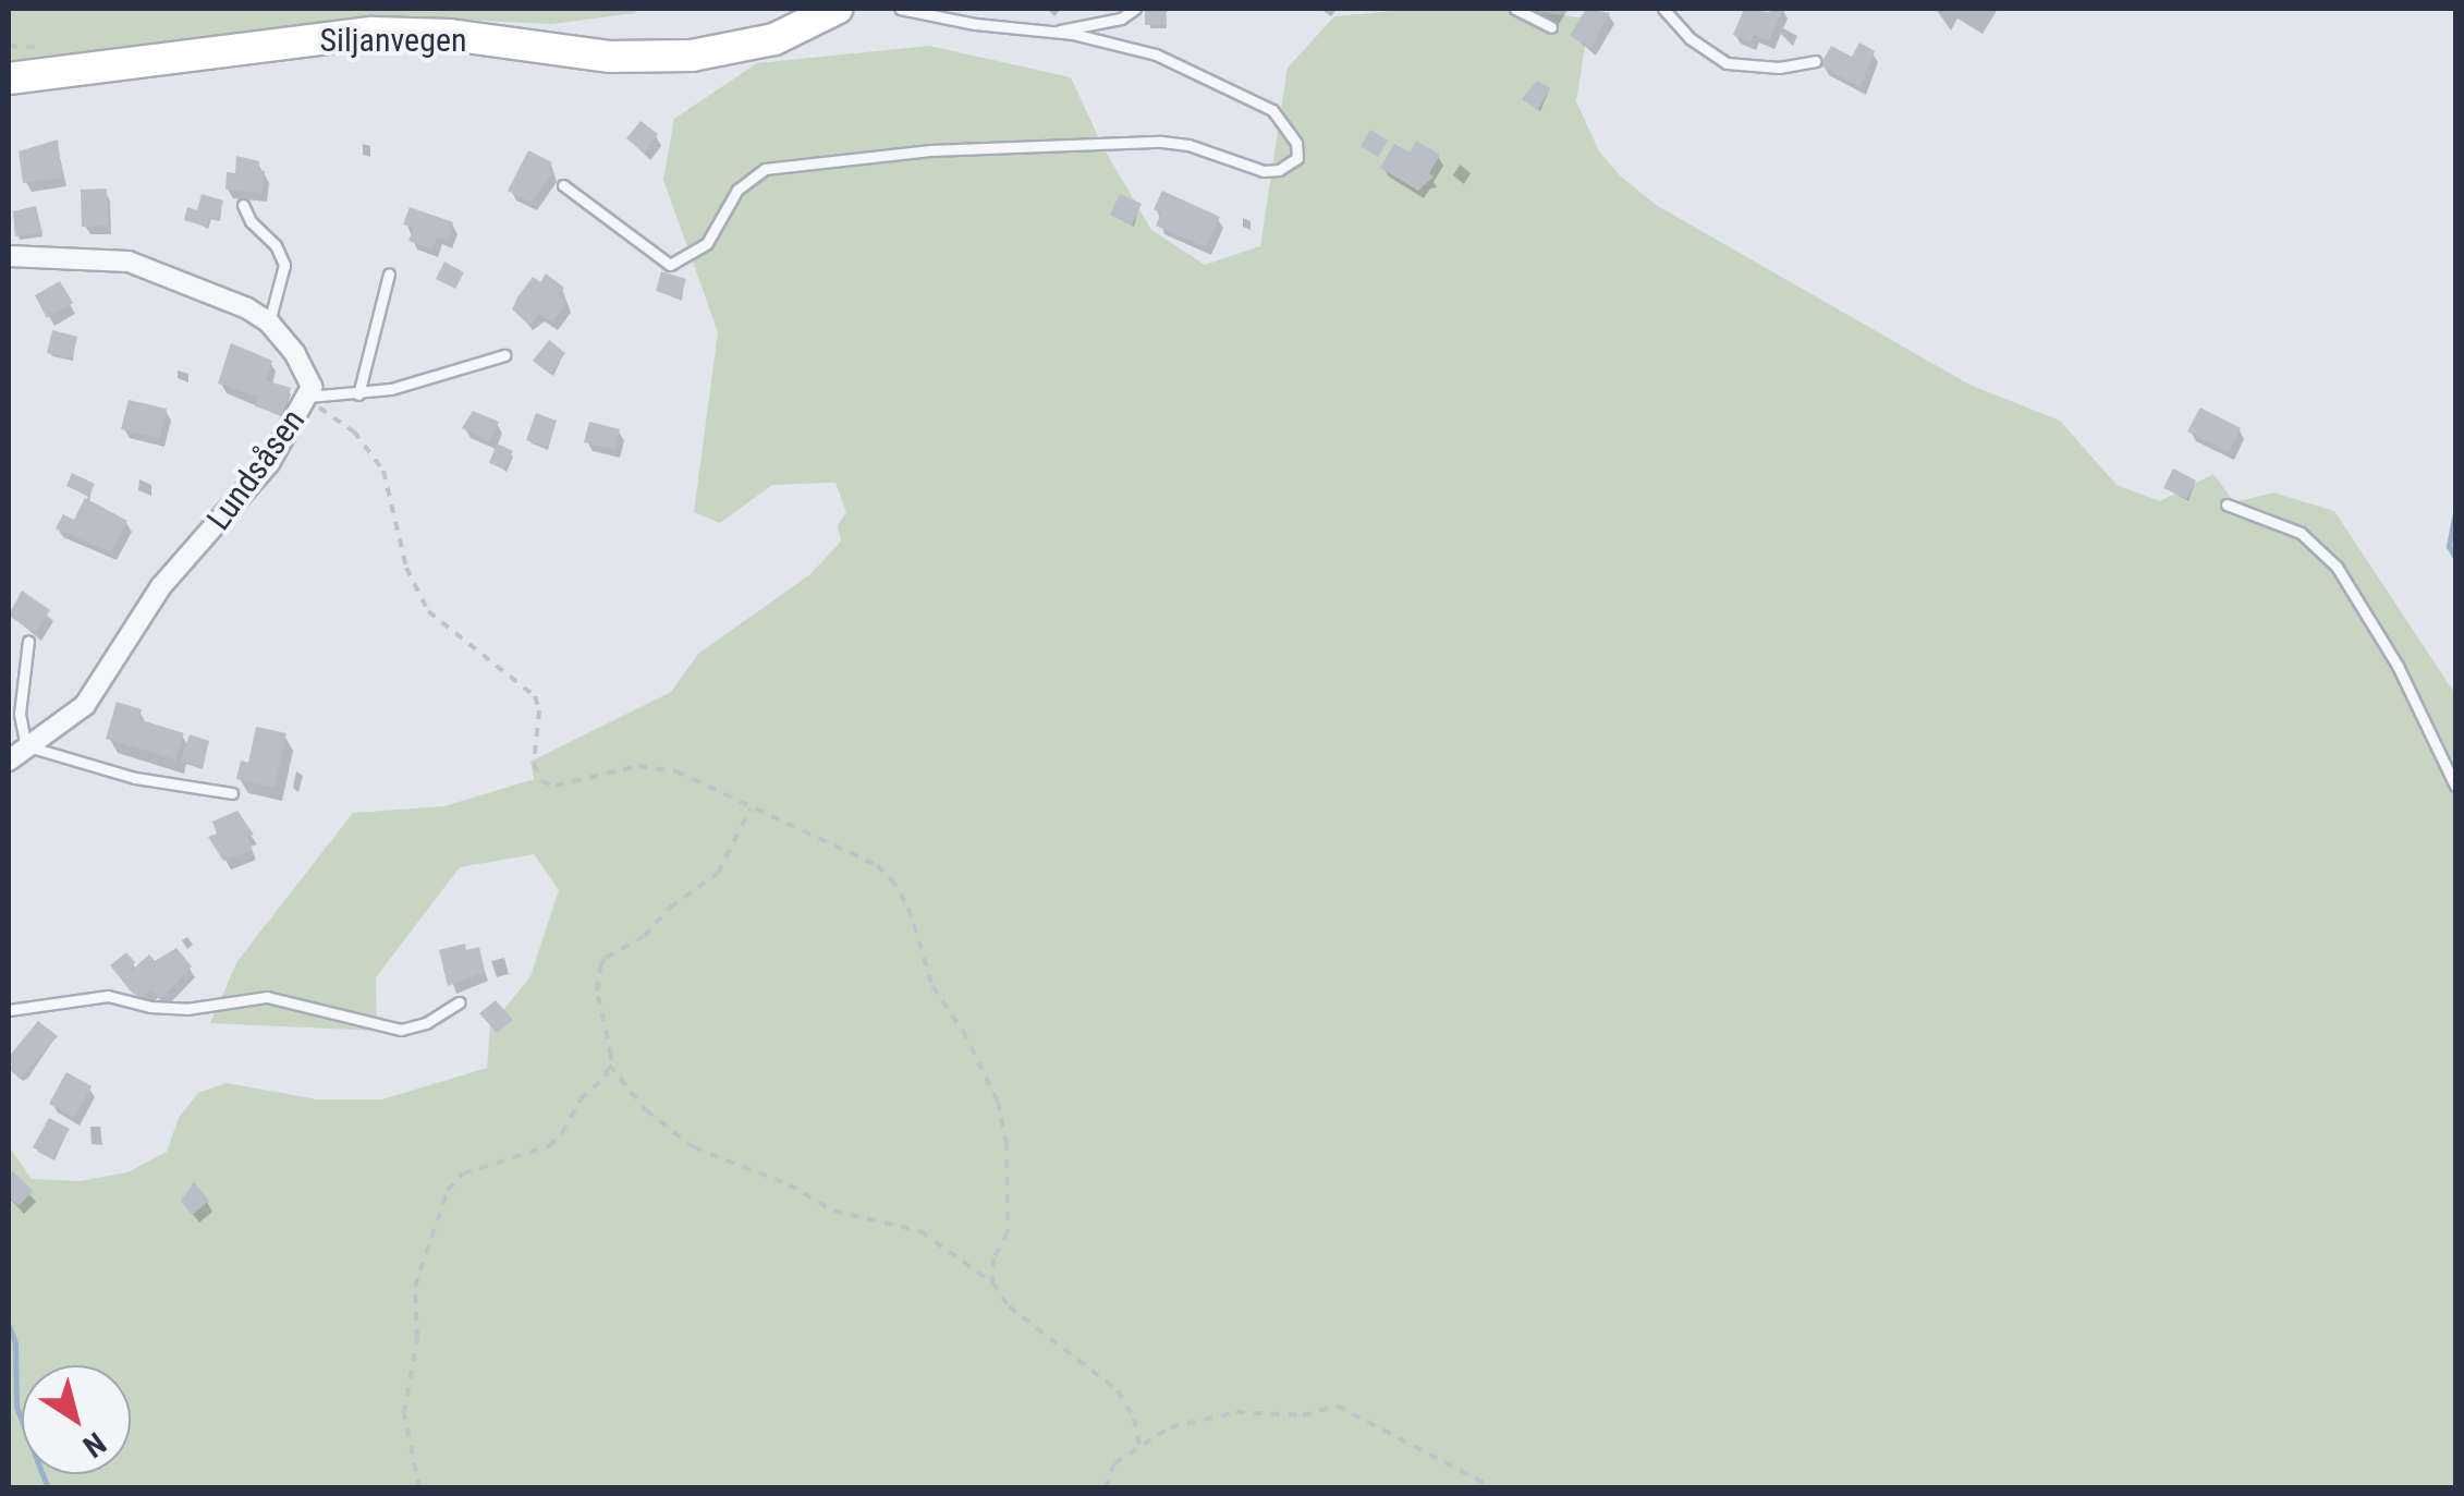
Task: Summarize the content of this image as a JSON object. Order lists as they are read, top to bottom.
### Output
{
  "streets": {
    "main road": ["Siljanvegen"],
    "street": ["Lundsåsen"]
  },
  "north": "bottom right"
}
